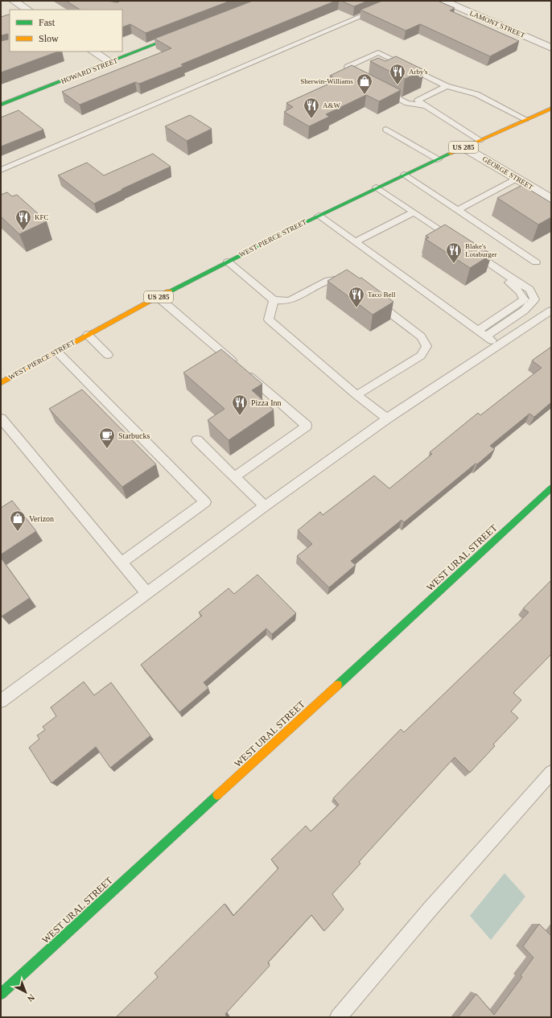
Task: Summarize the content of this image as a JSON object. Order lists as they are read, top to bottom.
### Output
{
  "streets": {
    "main road": [
      "HOWARD STREET",
      "US 285",
      "WEST PIERCE STREET",
      "WEST URAL STREET"
    ],
    "street": ["LAMONT STREET", "GEORGE STREET"]
  },
  "crossings": [
    ["GEORGE STREET", "WEST PIERCE STREET"]
  ],
  "places": {
    "restaurant": [
      "Arby's",
      "A&W",
      "KFC",
      "Blake's Lotaburger",
      "Taco Bell",
      "Pizza Inn"
    ],
    "shop": ["Sherwin-Williams", "Verizon"],
    "cafe": ["Starbucks"]
  },
  "legend": ["Fast", "Slow"],
  "north": "bottom right"
}
